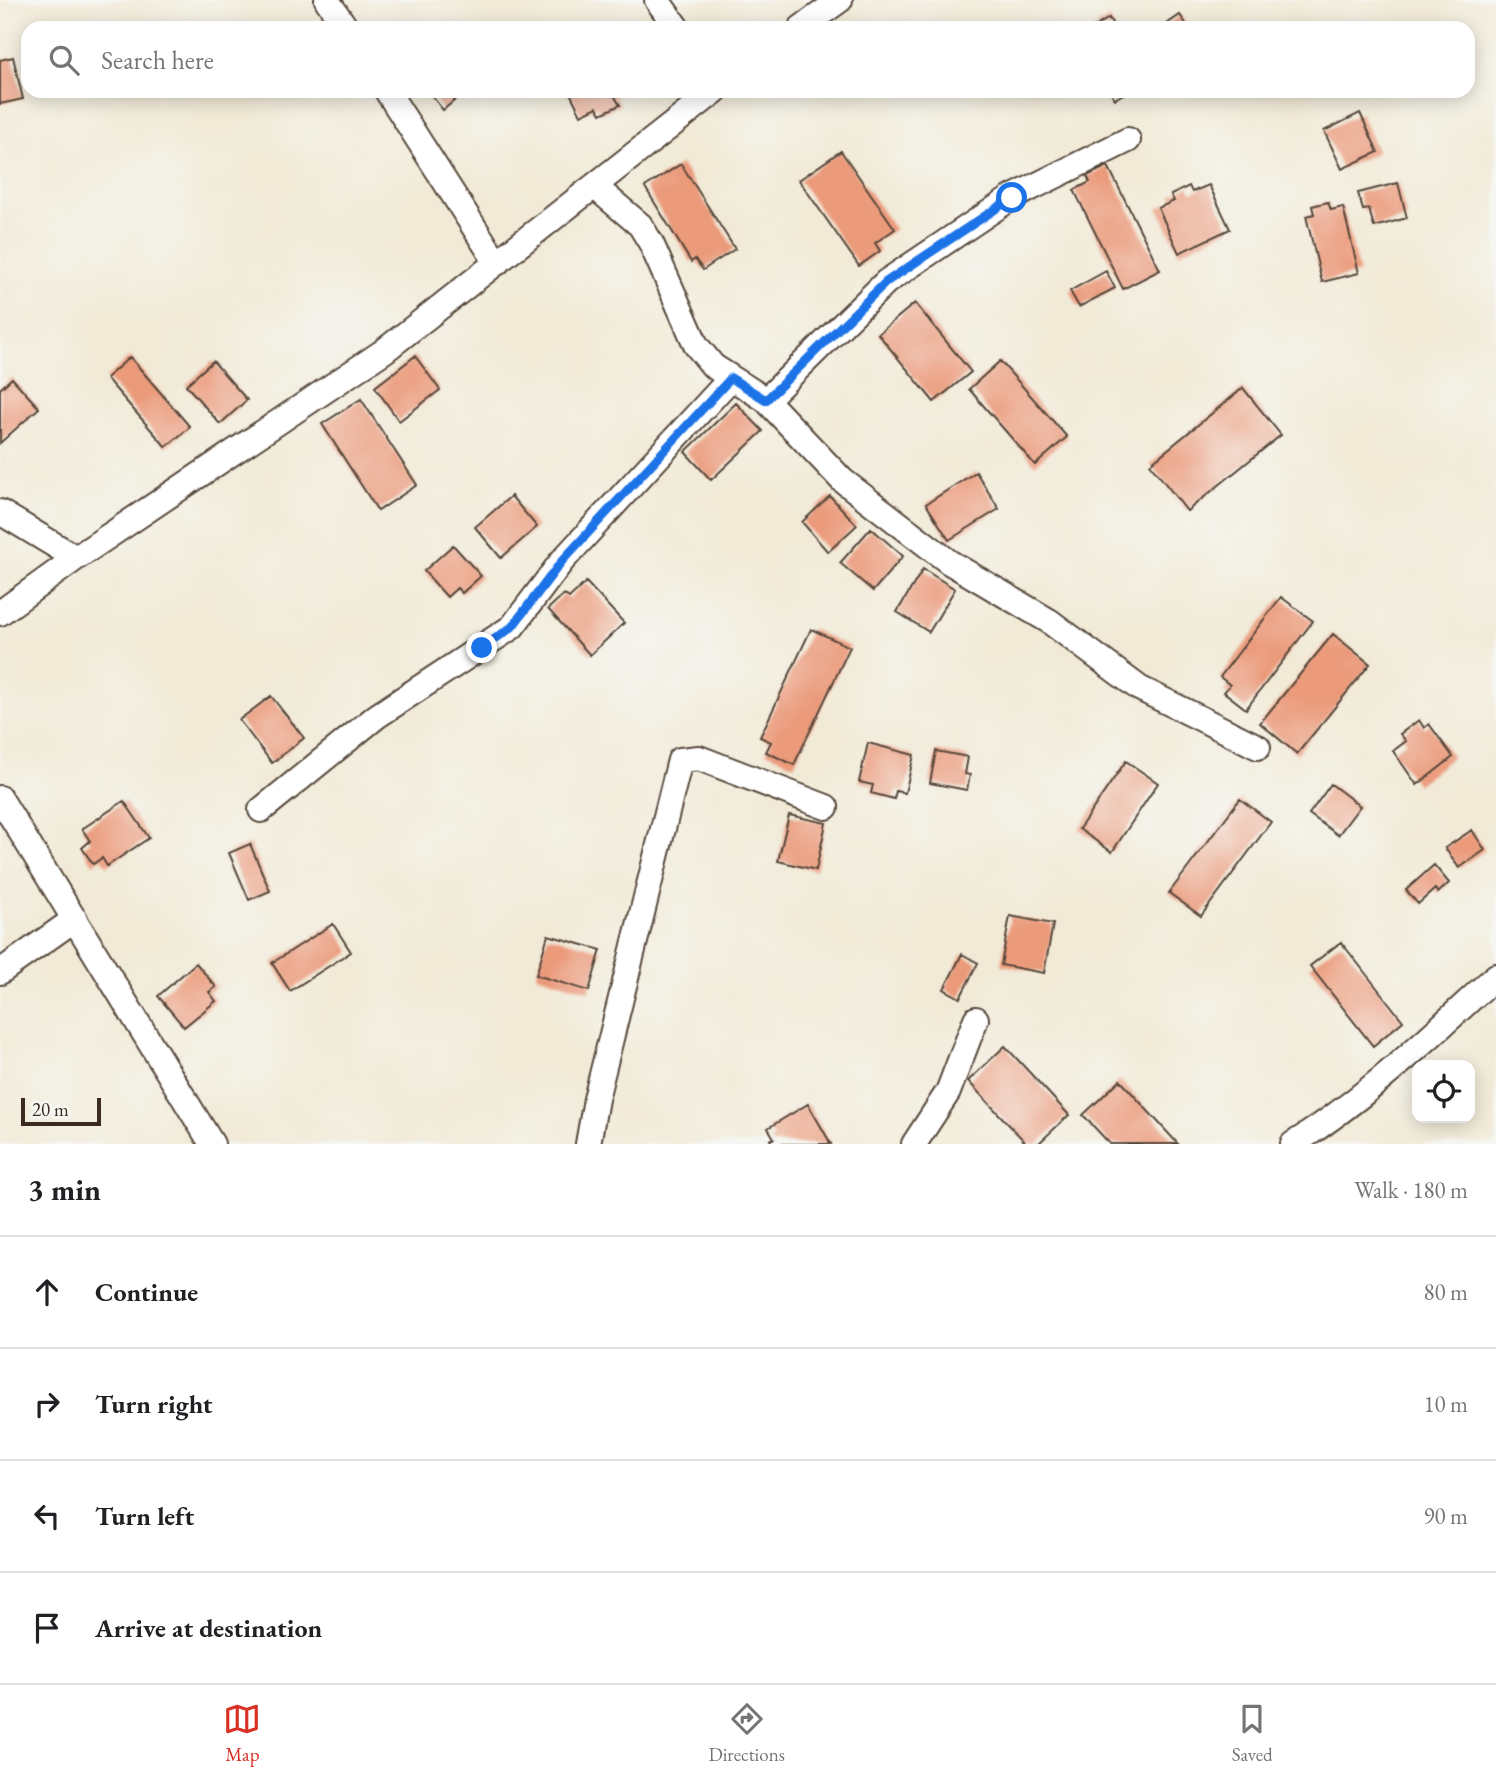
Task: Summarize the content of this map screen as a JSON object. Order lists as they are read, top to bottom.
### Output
{
  "scale_bar": "20 m",
  "page": {
    "search": "Search here",
    "scale": "20 m",
    "heading": ["3 min", "Walk · 180 m"],
    "list": [
      ["Continue", "80 m"],
      ["Turn right", "10 m"],
      ["Turn left", "90 m"],
      "Arrive at destination"
    ],
    "nav": ["Map", "Directions", "Saved"]
  }
}
